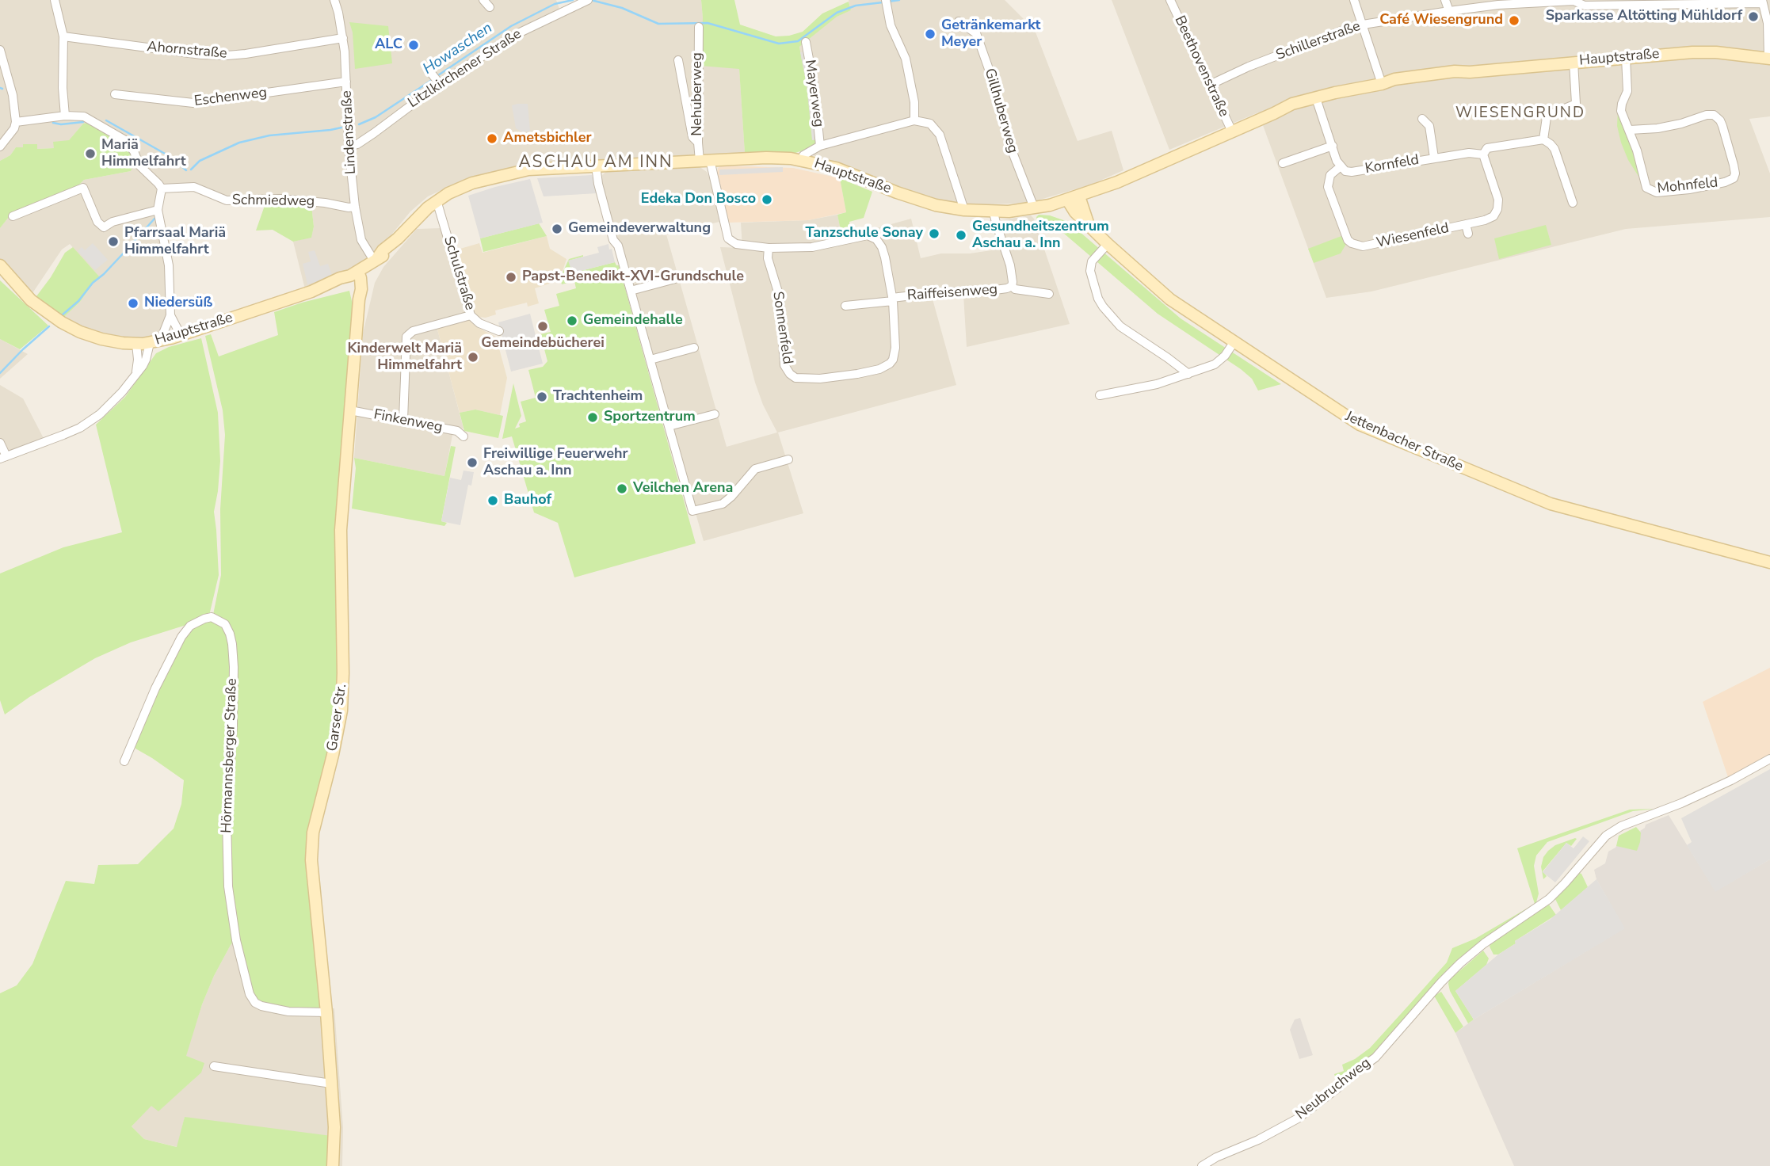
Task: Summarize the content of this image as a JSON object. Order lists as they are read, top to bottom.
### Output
{
  "streets": {
    "main road": ["Hauptstraße", "Jettenbacher Straße", "Garser Str."],
    "street": [
      "Schillerstraße",
      "Ahornstraße",
      "Beethovenstraße",
      "Litzlkirchener Straße",
      "Mayerweg",
      "Nehuberweg",
      "Eschenweg",
      "Gillhuberweg",
      "Lindenstraße",
      "Kornfeld",
      "Mohnfeld",
      "Schmiedweg",
      "Wiesenfeld",
      "Schulstraße",
      "Raiffeisenweg",
      "Sonnenfeld",
      "Finkenweg",
      "Hörmannsberger Straße",
      "Neubruchweg"
    ]
  },
  "crossings": [
    ["Schillerstraße", "Beethovenstraße"],
    ["Ahornstraße", "Lindenstraße"],
    ["Hauptstraße", "Beethovenstraße"],
    ["Hauptstraße", "Nehuberweg"],
    ["Hauptstraße", "Gillhuberweg"],
    ["Hauptstraße", "Lindenstraße"],
    ["Hauptstraße", "Mohnfeld"],
    ["Hauptstraße", "Schulstraße"],
    ["Hauptstraße", "Raiffeisenweg"],
    ["Hauptstraße", "Sonnenfeld"],
    ["Hauptstraße", "Jettenbacher Straße"],
    ["Hauptstraße", "Garser Str."],
    ["Litzlkirchener Straße", "Lindenstraße"],
    ["Nehuberweg", "Sonnenfeld"],
    ["Eschenweg", "Lindenstraße"],
    ["Lindenstraße", "Schmiedweg"],
    ["Kornfeld", "Wiesenfeld"],
    ["Raiffeisenweg", "Sonnenfeld"],
    ["Finkenweg", "Garser Str."],
    ["Garser Str.", "Hörmannsberger Straße"]
  ],
  "districts": ["WIESENGRUND", "ASCHAU AM INN"],
  "water": ["Howaschen"],
  "places": [
    "Sparkasse Altötting Mühldorf",
    "Café Wiesengrund",
    "Getränkemarkt Meyer",
    "ALC",
    "Ametsbichler",
    "Mariä Himmelfahrt",
    "Edeka Don Bosco",
    "Gemeindeverwaltung",
    "Tanzschule Sonay",
    "Gesundheitszentrum Aschau a. Inn",
    "Pfarrsaal Mariä Himmelfahrt",
    "Papst-Benedikt-XVI-Grundschule",
    "Niedersüß",
    "Gemeindehalle",
    "Gemeindebücherei",
    "Kinderwelt Mariä Himmelfahrt",
    "Trachtenheim",
    "Sportzentrum",
    "Freiwillige Feuerwehr Aschau a. Inn",
    "Veilchen Arena",
    "Bauhof"
  ]
}
